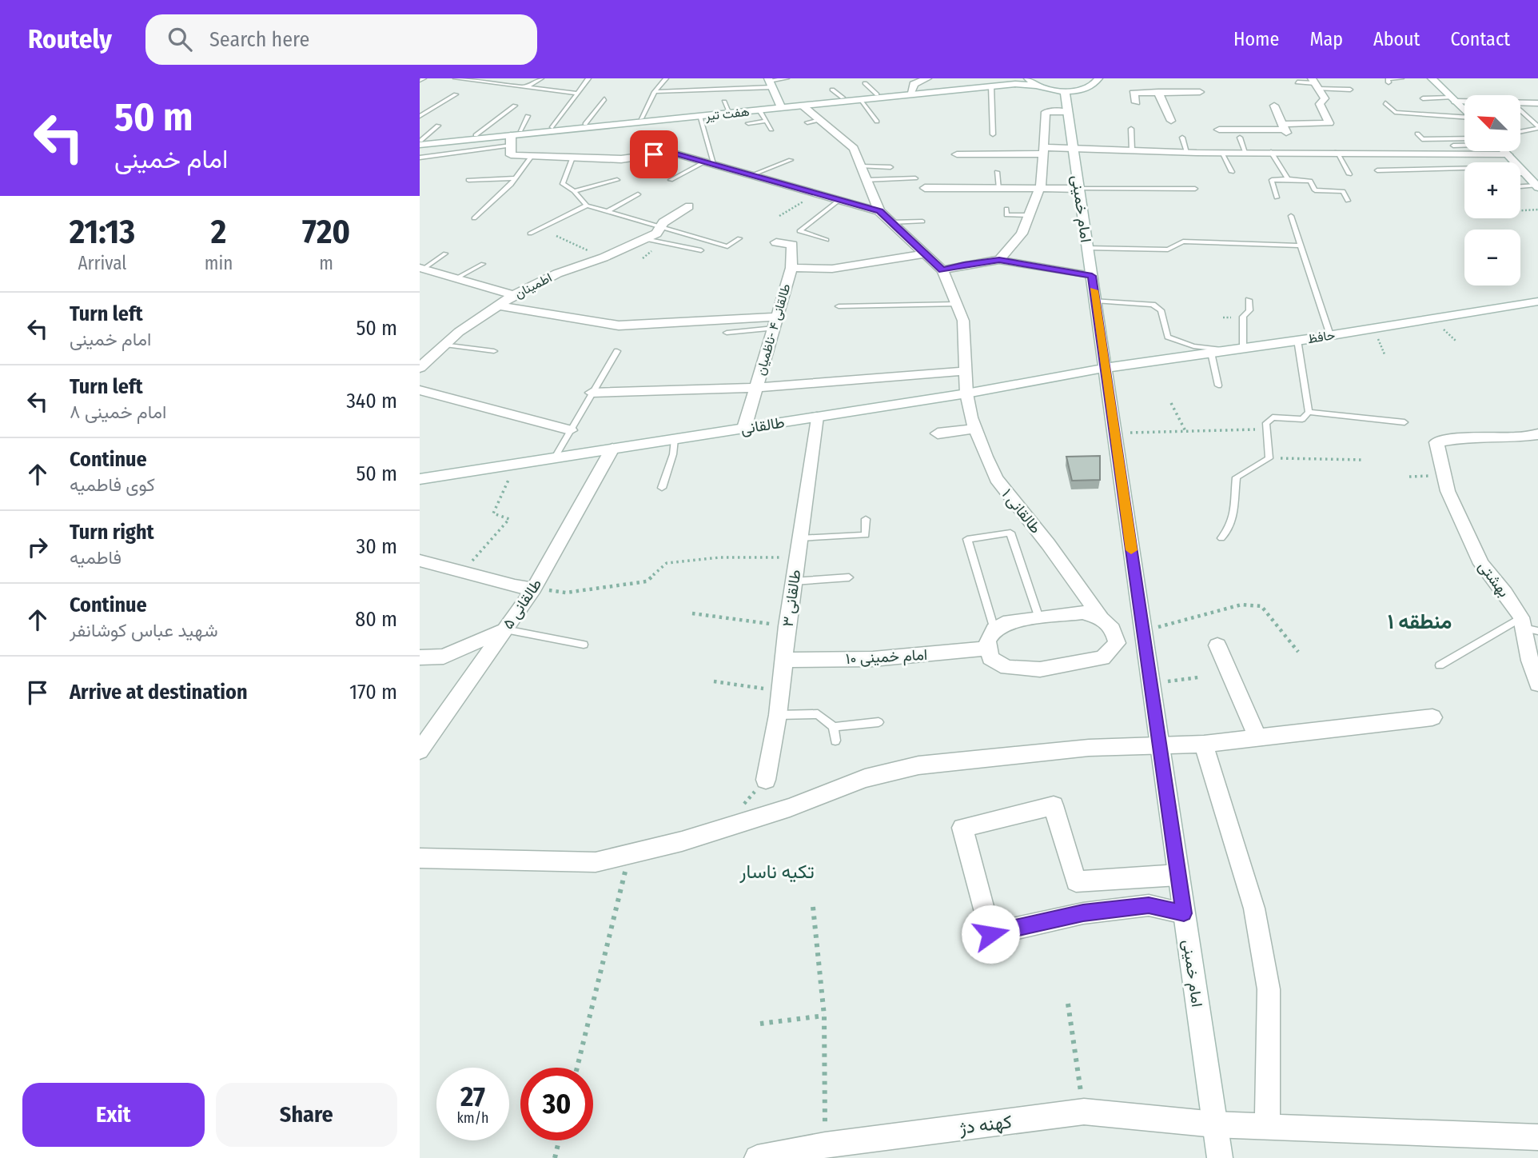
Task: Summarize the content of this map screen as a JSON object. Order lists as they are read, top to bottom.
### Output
{
  "streets": {
    "street": [
      "هفت تیر",
      "امام خمینی",
      "اطمینان",
      "طالقانی ۴ -ناظمیان",
      "حافظ",
      "طالقانی",
      "طالقانی ۱",
      "بهشتی",
      "طالقانی ۳",
      "طالقانی ۵",
      "امام خمینی ۱۰",
      "کهنه دژ"
    ]
  },
  "crossings": [
    ["هفت تیر", "امام خمینی"],
    ["امام خمینی", "حافظ"],
    ["امام خمینی", "طالقانی"],
    ["امام خمینی", "کهنه دژ"],
    ["طالقانی ۴ -ناظمیان", "طالقانی"],
    ["حافظ", "طالقانی"],
    ["طالقانی", "طالقانی ۱"],
    ["طالقانی", "طالقانی ۳"],
    ["طالقانی", "طالقانی ۵"],
    ["طالقانی ۱", "امام خمینی ۱۰"],
    ["طالقانی ۳", "امام خمینی ۱۰"]
  ],
  "districts": ["منطقه ۱", "تکیه ناسار"],
  "north": "top left",
  "page": {
    "header": "Routely",
    "search": "Search here",
    "nav": [
      "Home",
      "Map",
      "About",
      "Contact"
    ],
    "turn": ["50 m", "امام خمینی"],
    "map_buttons": ["+", "−"],
    "eta": [
      "21:13",
      "Arrival",
      "2",
      "min",
      "720",
      "m"
    ],
    "list": [
      {
        "name": "Turn left",
        "note": "امام خمینی",
        "value": "50 m"
      },
      {
        "name": "Turn left",
        "note": "امام خمینی ۸",
        "value": "340 m"
      },
      {
        "name": "Continue",
        "note": "کوی فاطمیه",
        "value": "50 m"
      },
      {
        "name": "Turn right",
        "note": "فاطمیه",
        "value": "30 m"
      },
      {
        "name": "Continue",
        "note": "شهید عباس کوشانفر",
        "value": "80 m"
      },
      {
        "name": "Arrive at destination",
        "value": "170 m"
      }
    ],
    "speed": "27 km/h",
    "limit": "30",
    "buttons": ["Exit", "Share"]
  }
}
